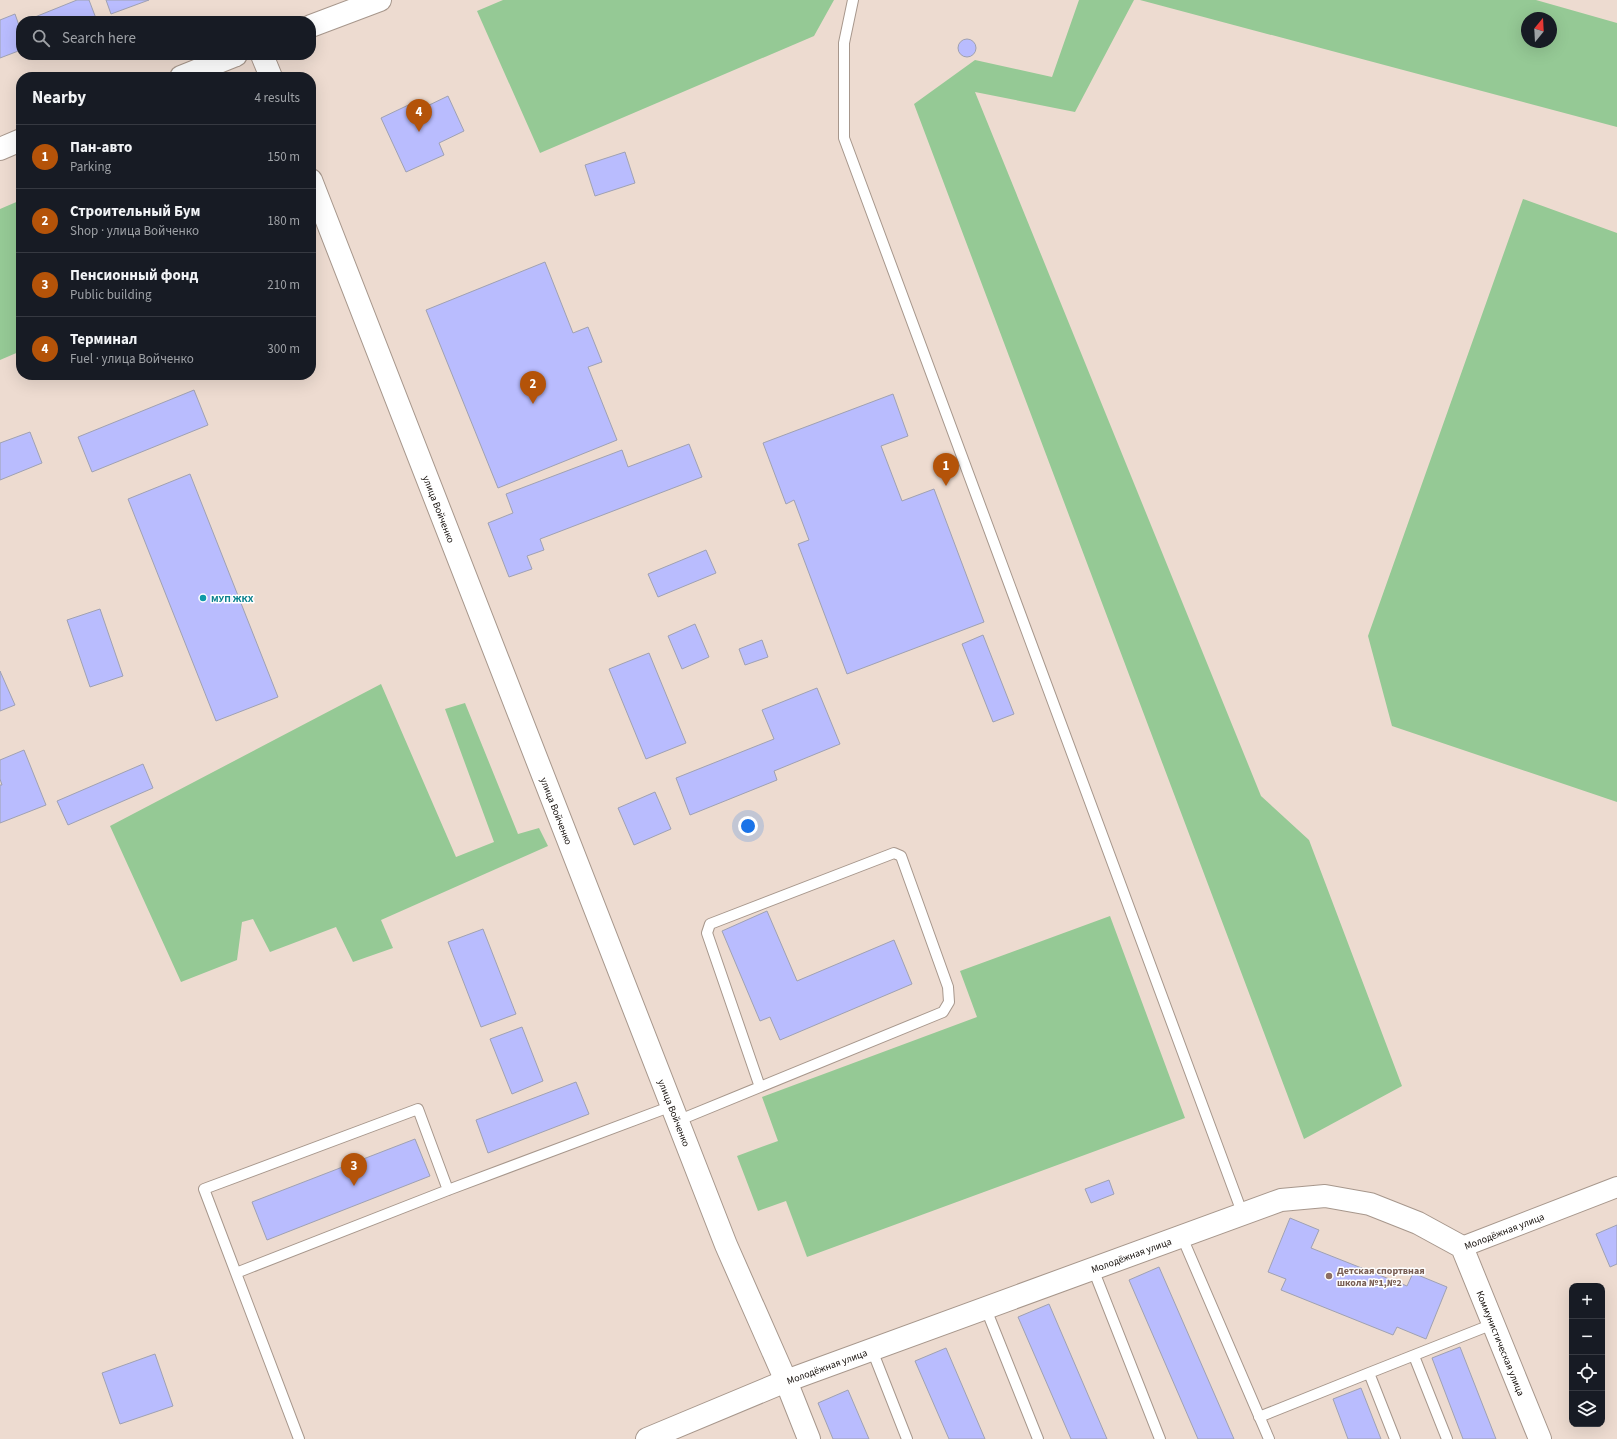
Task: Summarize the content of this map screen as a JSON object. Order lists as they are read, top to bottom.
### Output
{
  "streets": {
    "main road": ["улица Войченко", "Молодёжная улица", "Коммунистическая улица"]
  },
  "crossings": [
    ["улица Войченко", "Молодёжная улица"],
    ["Молодёжная улица", "Коммунистическая улица"]
  ],
  "places": ["МУП ЖКХ", "Детская спортвная школа №1,№2"],
  "north": "top",
  "page": {
    "search": "Search here",
    "heading": ["Nearby", "4 results"],
    "pins": [
      "4",
      "2",
      "1",
      "3"
    ],
    "list": [
      {
        "mark": "1",
        "name": "Пан-авто",
        "note": "Parking",
        "value": "150 m"
      },
      {
        "mark": "2",
        "name": "Строительный Бум",
        "note": "Shop · улица Войченко",
        "value": "180 m"
      },
      {
        "mark": "3",
        "name": "Пенсионный фонд",
        "note": "Public building",
        "value": "210 m"
      },
      {
        "mark": "4",
        "name": "Терминал",
        "note": "Fuel · улица Войченко",
        "value": "300 m"
      }
    ],
    "map_buttons": ["+", "−"]
  }
}
